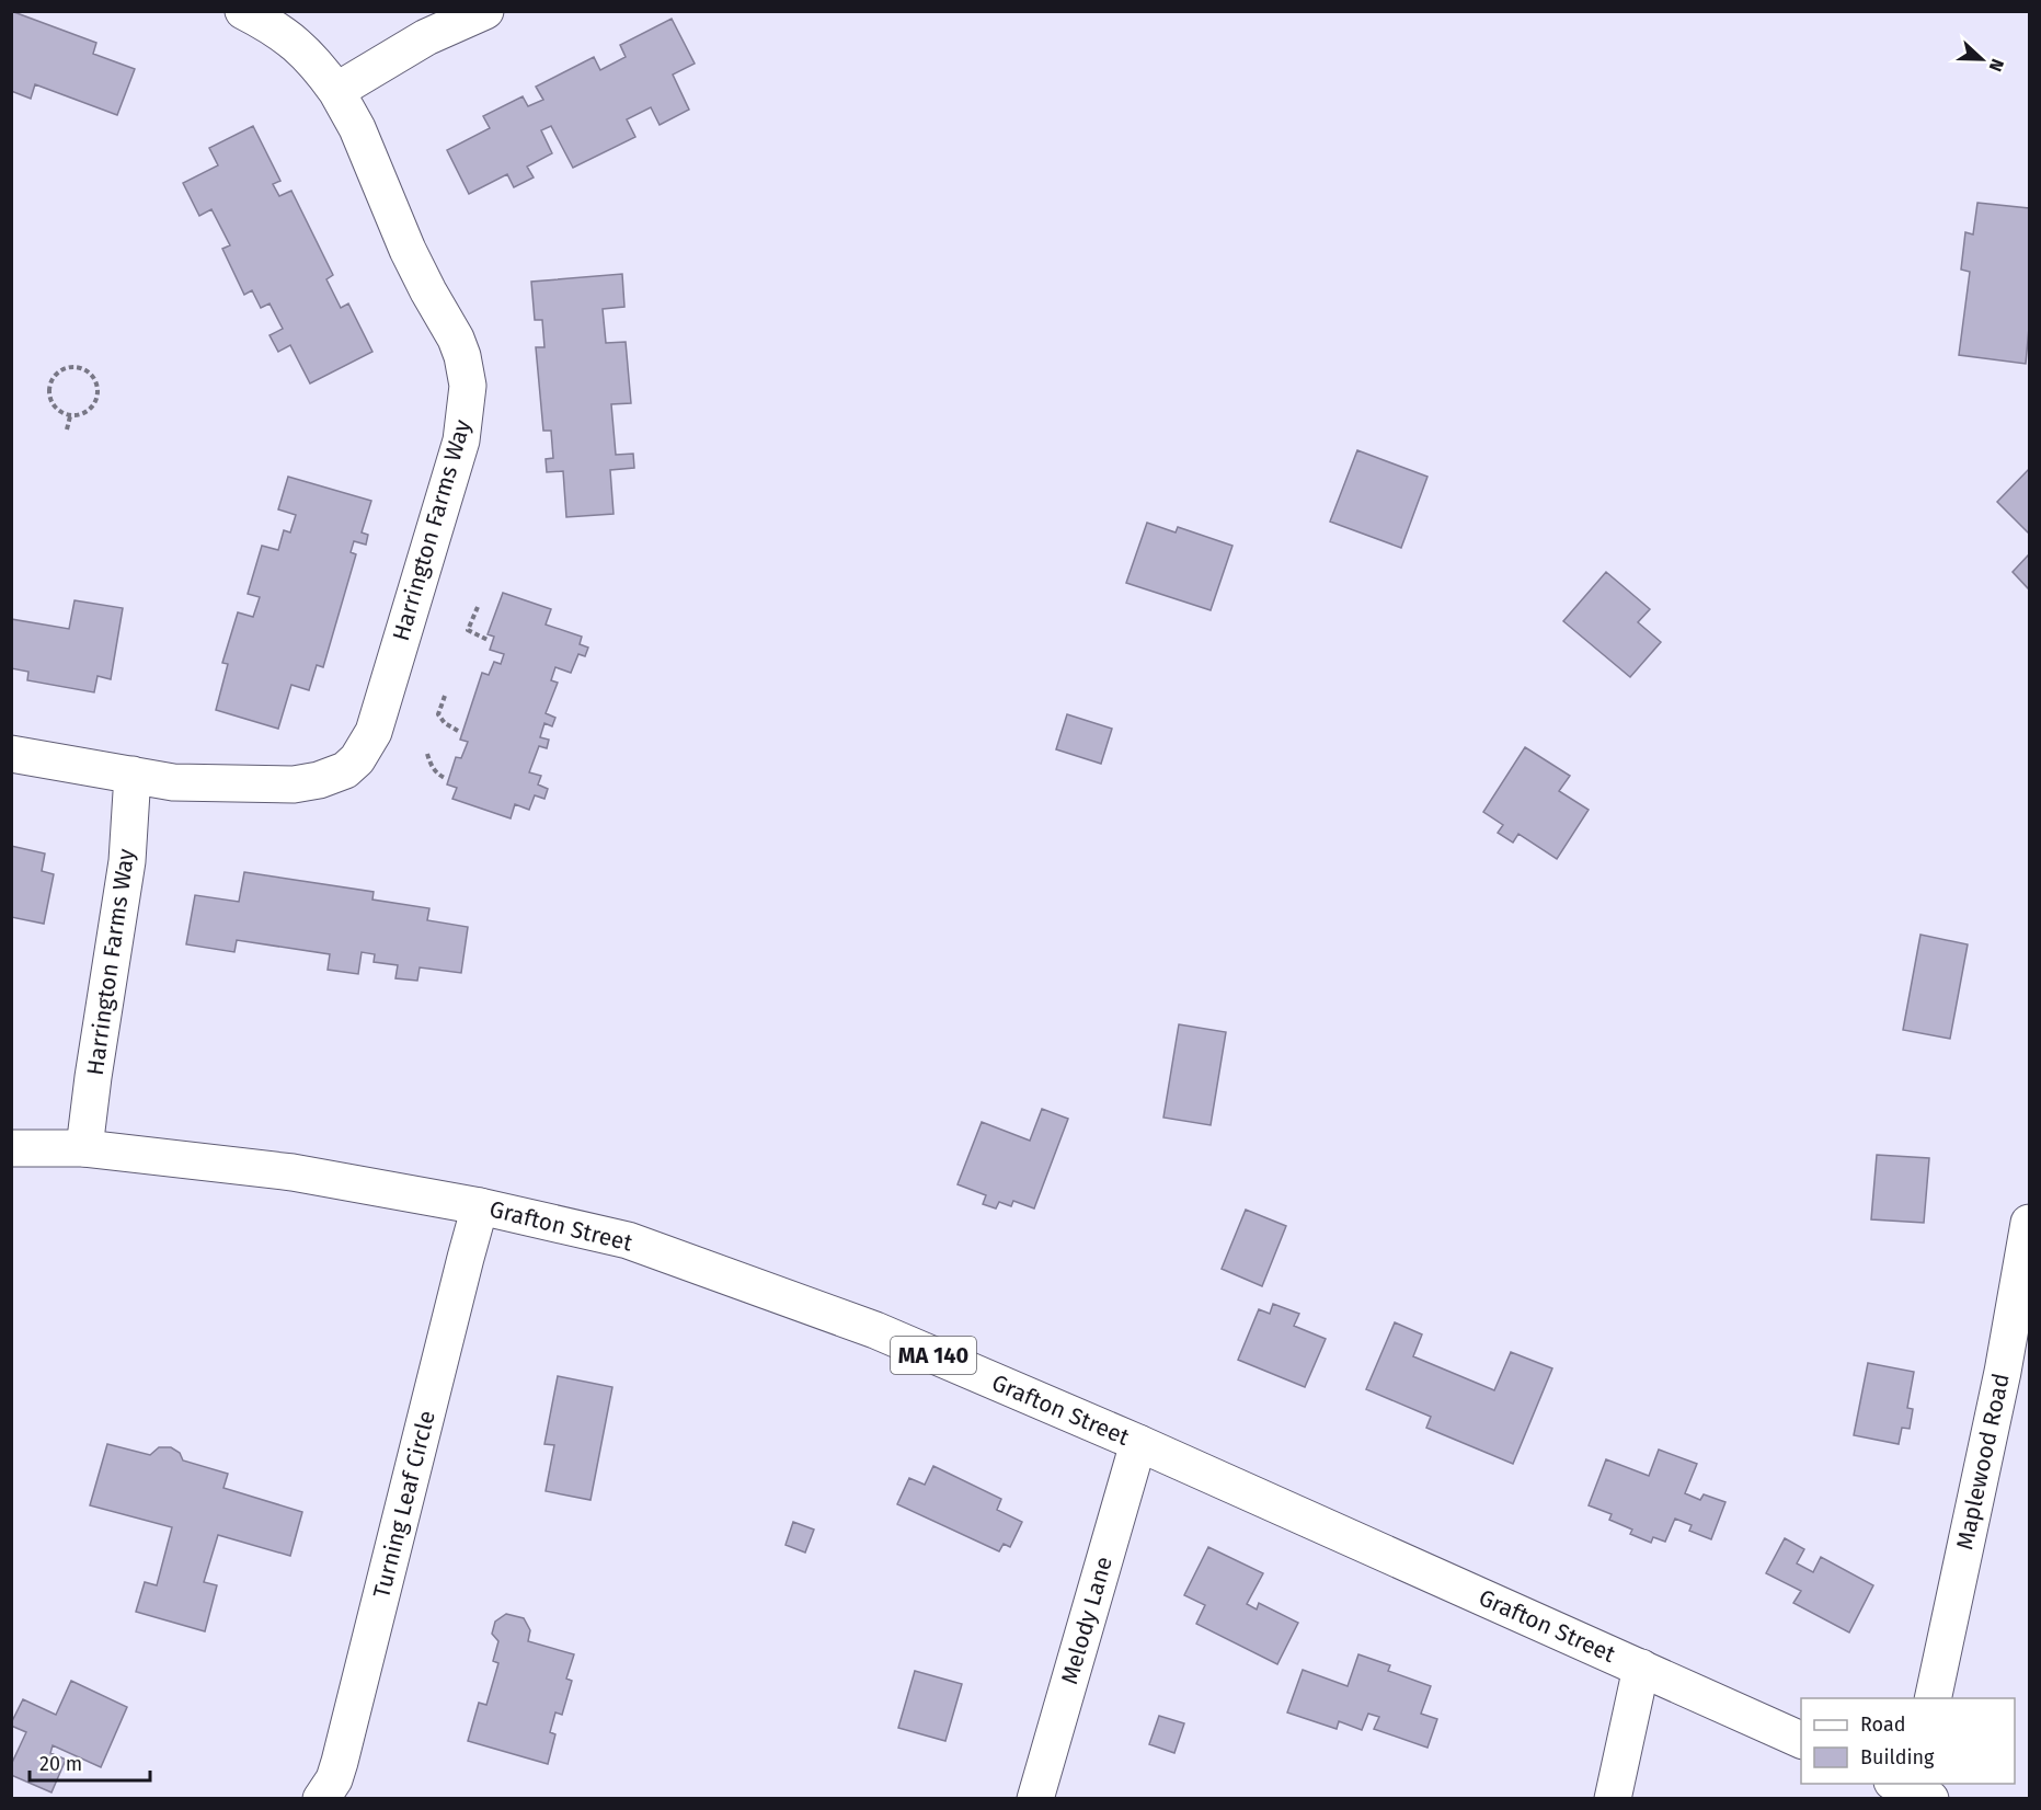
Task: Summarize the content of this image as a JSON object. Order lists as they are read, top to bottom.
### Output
{
  "streets": {
    "street": [
      "Harrington Farms Way",
      "Grafton Street",
      "MA 140",
      "Maplewood Road",
      "Turning Leaf Circle",
      "Melody Lane"
    ]
  },
  "crossings": [
    ["Harrington Farms Way", "Grafton Street"],
    ["Grafton Street", "Turning Leaf Circle"],
    ["Grafton Street", "Melody Lane"]
  ],
  "legend": ["Road", "Building"],
  "scale_bar": "20 m",
  "north": "right"
}
